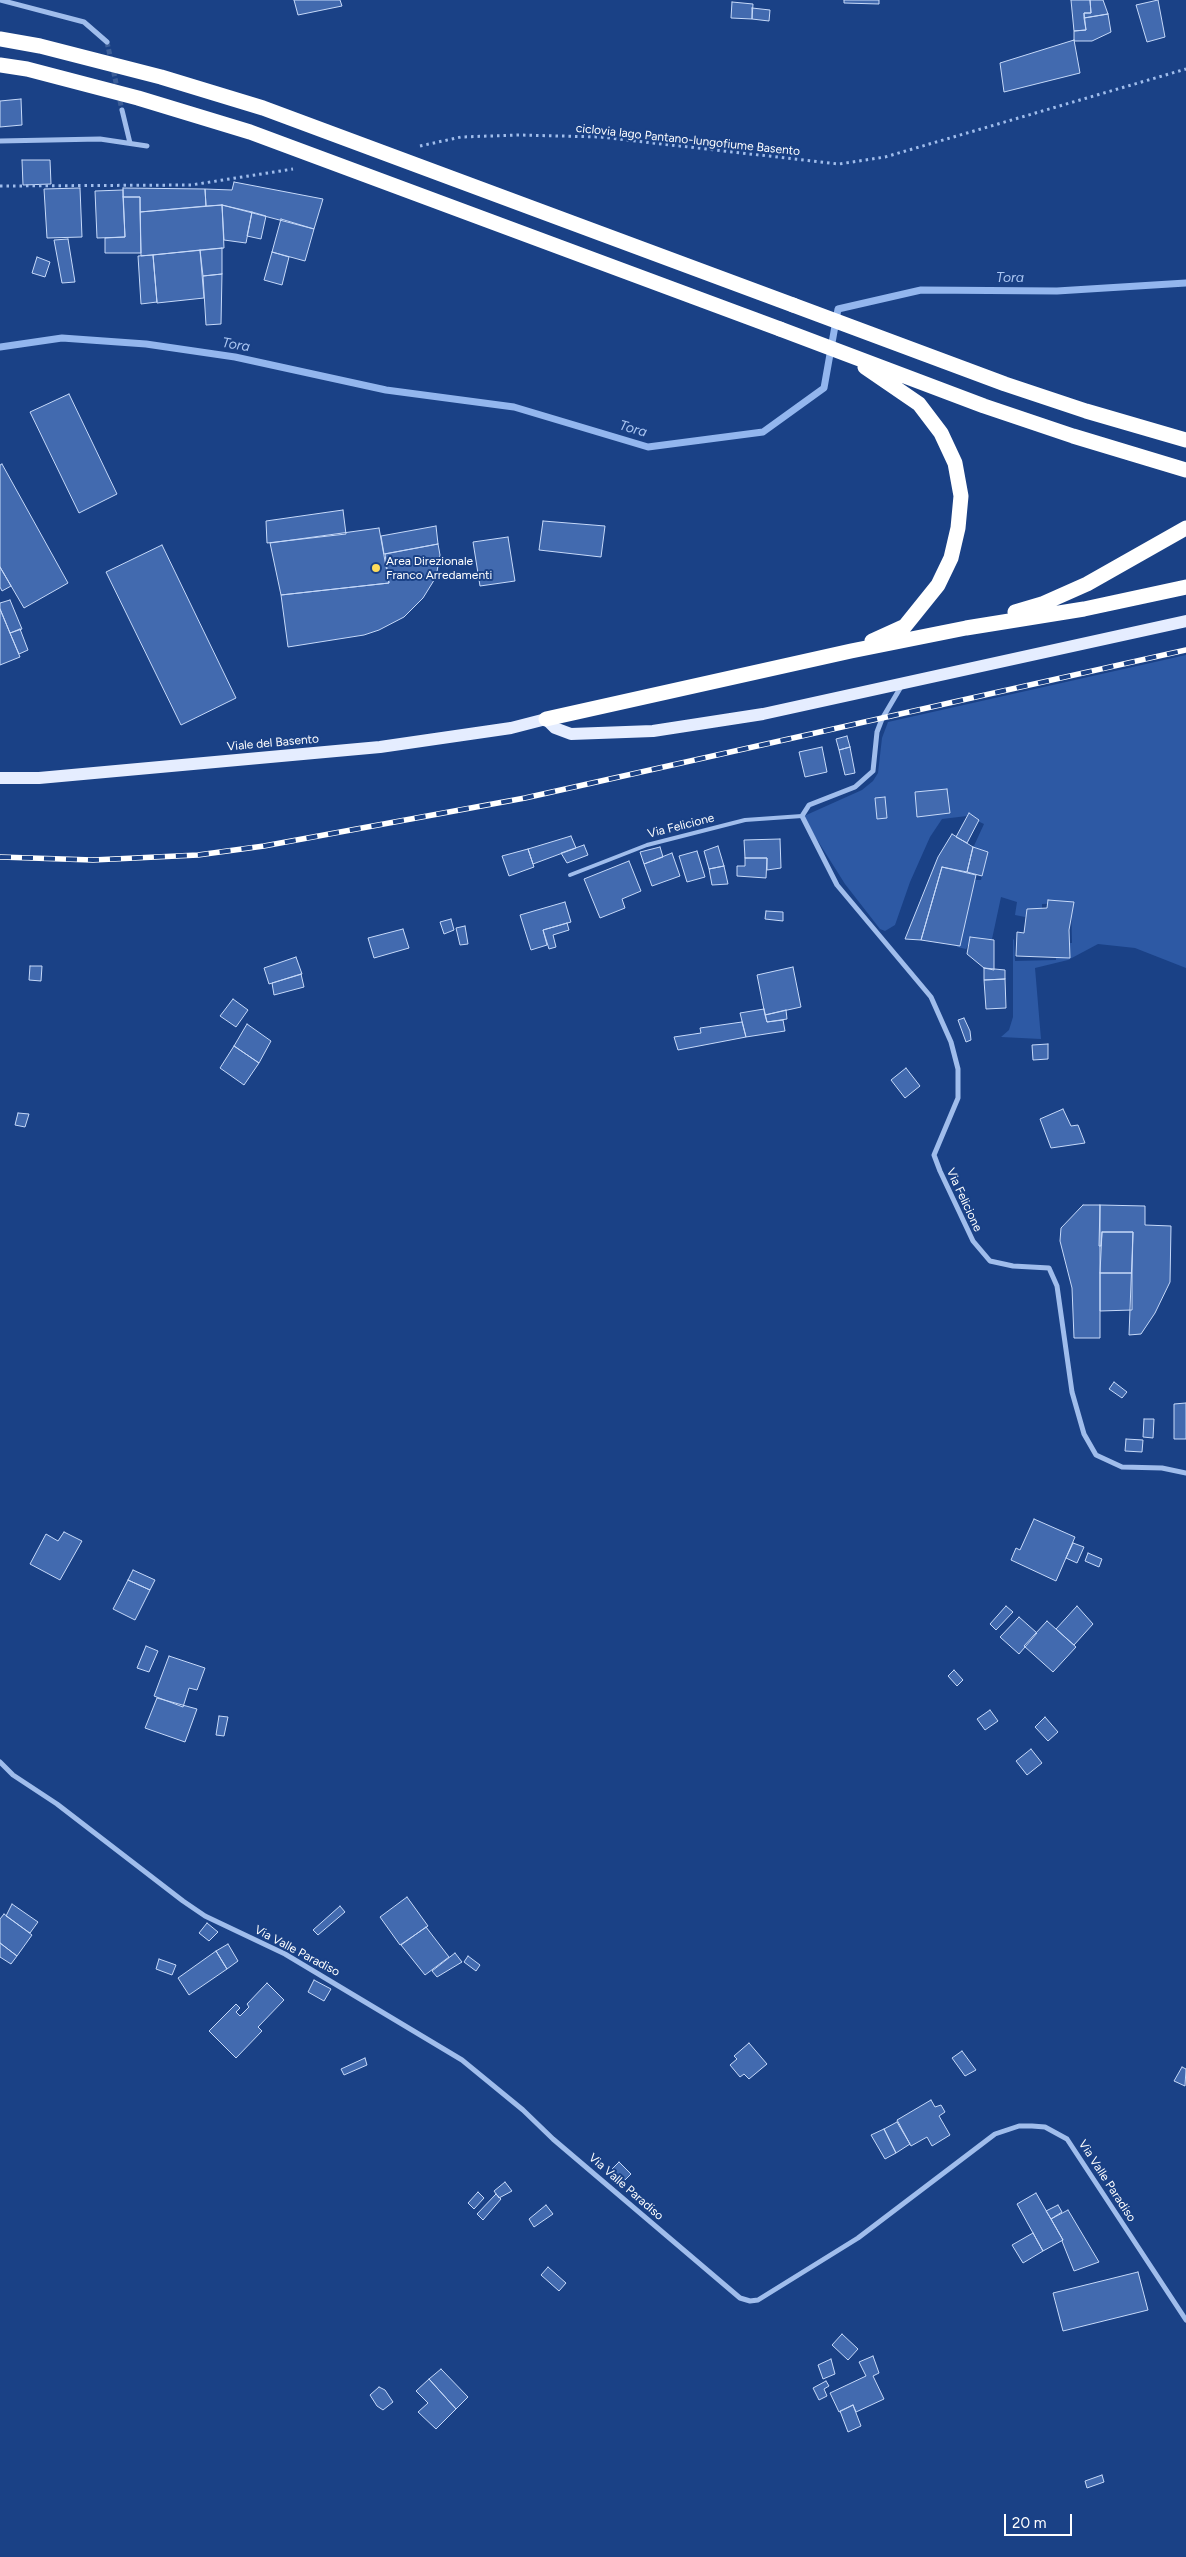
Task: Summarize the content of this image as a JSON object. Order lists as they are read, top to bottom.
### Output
{
  "streets": {
    "main road": ["Viale del Basento"],
    "street": ["Via Felicione", "Via Valle Paradiso"],
    "path": ["ciclovia lago Pantano-lungofiume Basento"]
  },
  "water": ["Tora"],
  "places": ["Area Direzionale Franco Arredamenti"],
  "scale_bar": "20 m"
}
